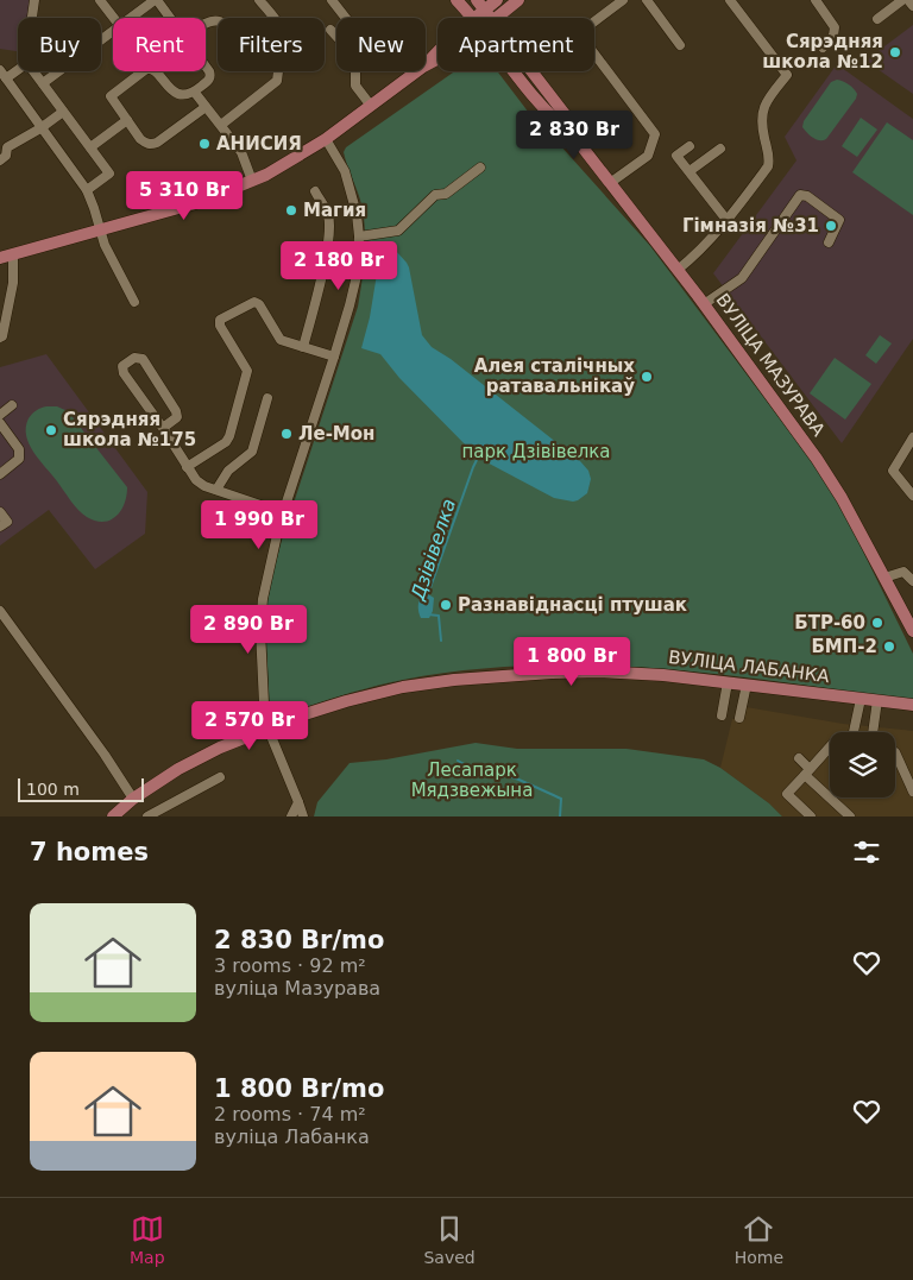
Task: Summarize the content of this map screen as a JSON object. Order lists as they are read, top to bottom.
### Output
{
  "streets": {
    "main road": ["ВУЛІЦА МАЗУРАВА", "ВУЛІЦА ЛАБАНКА"]
  },
  "water": ["Дзівівелка"],
  "parks": ["парк Дзівівелка", "Лесапарк Мядзвежына"],
  "places": [
    "Сярэдняя школа №12",
    "АНИСИЯ",
    "Магия",
    "Гімназія №31",
    "Алея сталічных ратавальнікаў",
    "Сярэдняя школа №175",
    "Ле-Мон",
    "Разнавіднасці птушак",
    "БТР-60",
    "БМП-2"
  ],
  "scale_bar": "100 m",
  "page": {
    "chip": [
      "Buy",
      "Rent",
      "Filters",
      "New",
      "Apartment"
    ],
    "price": [
      "2 830 Br",
      "5 310 Br",
      "2 180 Br",
      "1 990 Br",
      "2 890 Br",
      "1 800 Br",
      "2 570 Br"
    ],
    "scale": "100 m",
    "heading": "7 homes",
    "list": [
      {
        "name": "2 830 Br/mo",
        "note": "3 rooms · 92 m² · вуліца Мазурава"
      },
      {
        "name": "1 800 Br/mo",
        "note": "2 rooms · 74 m² · вуліца Лабанка"
      }
    ],
    "tabs": ["Map", "Saved", "Home"]
  }
}
